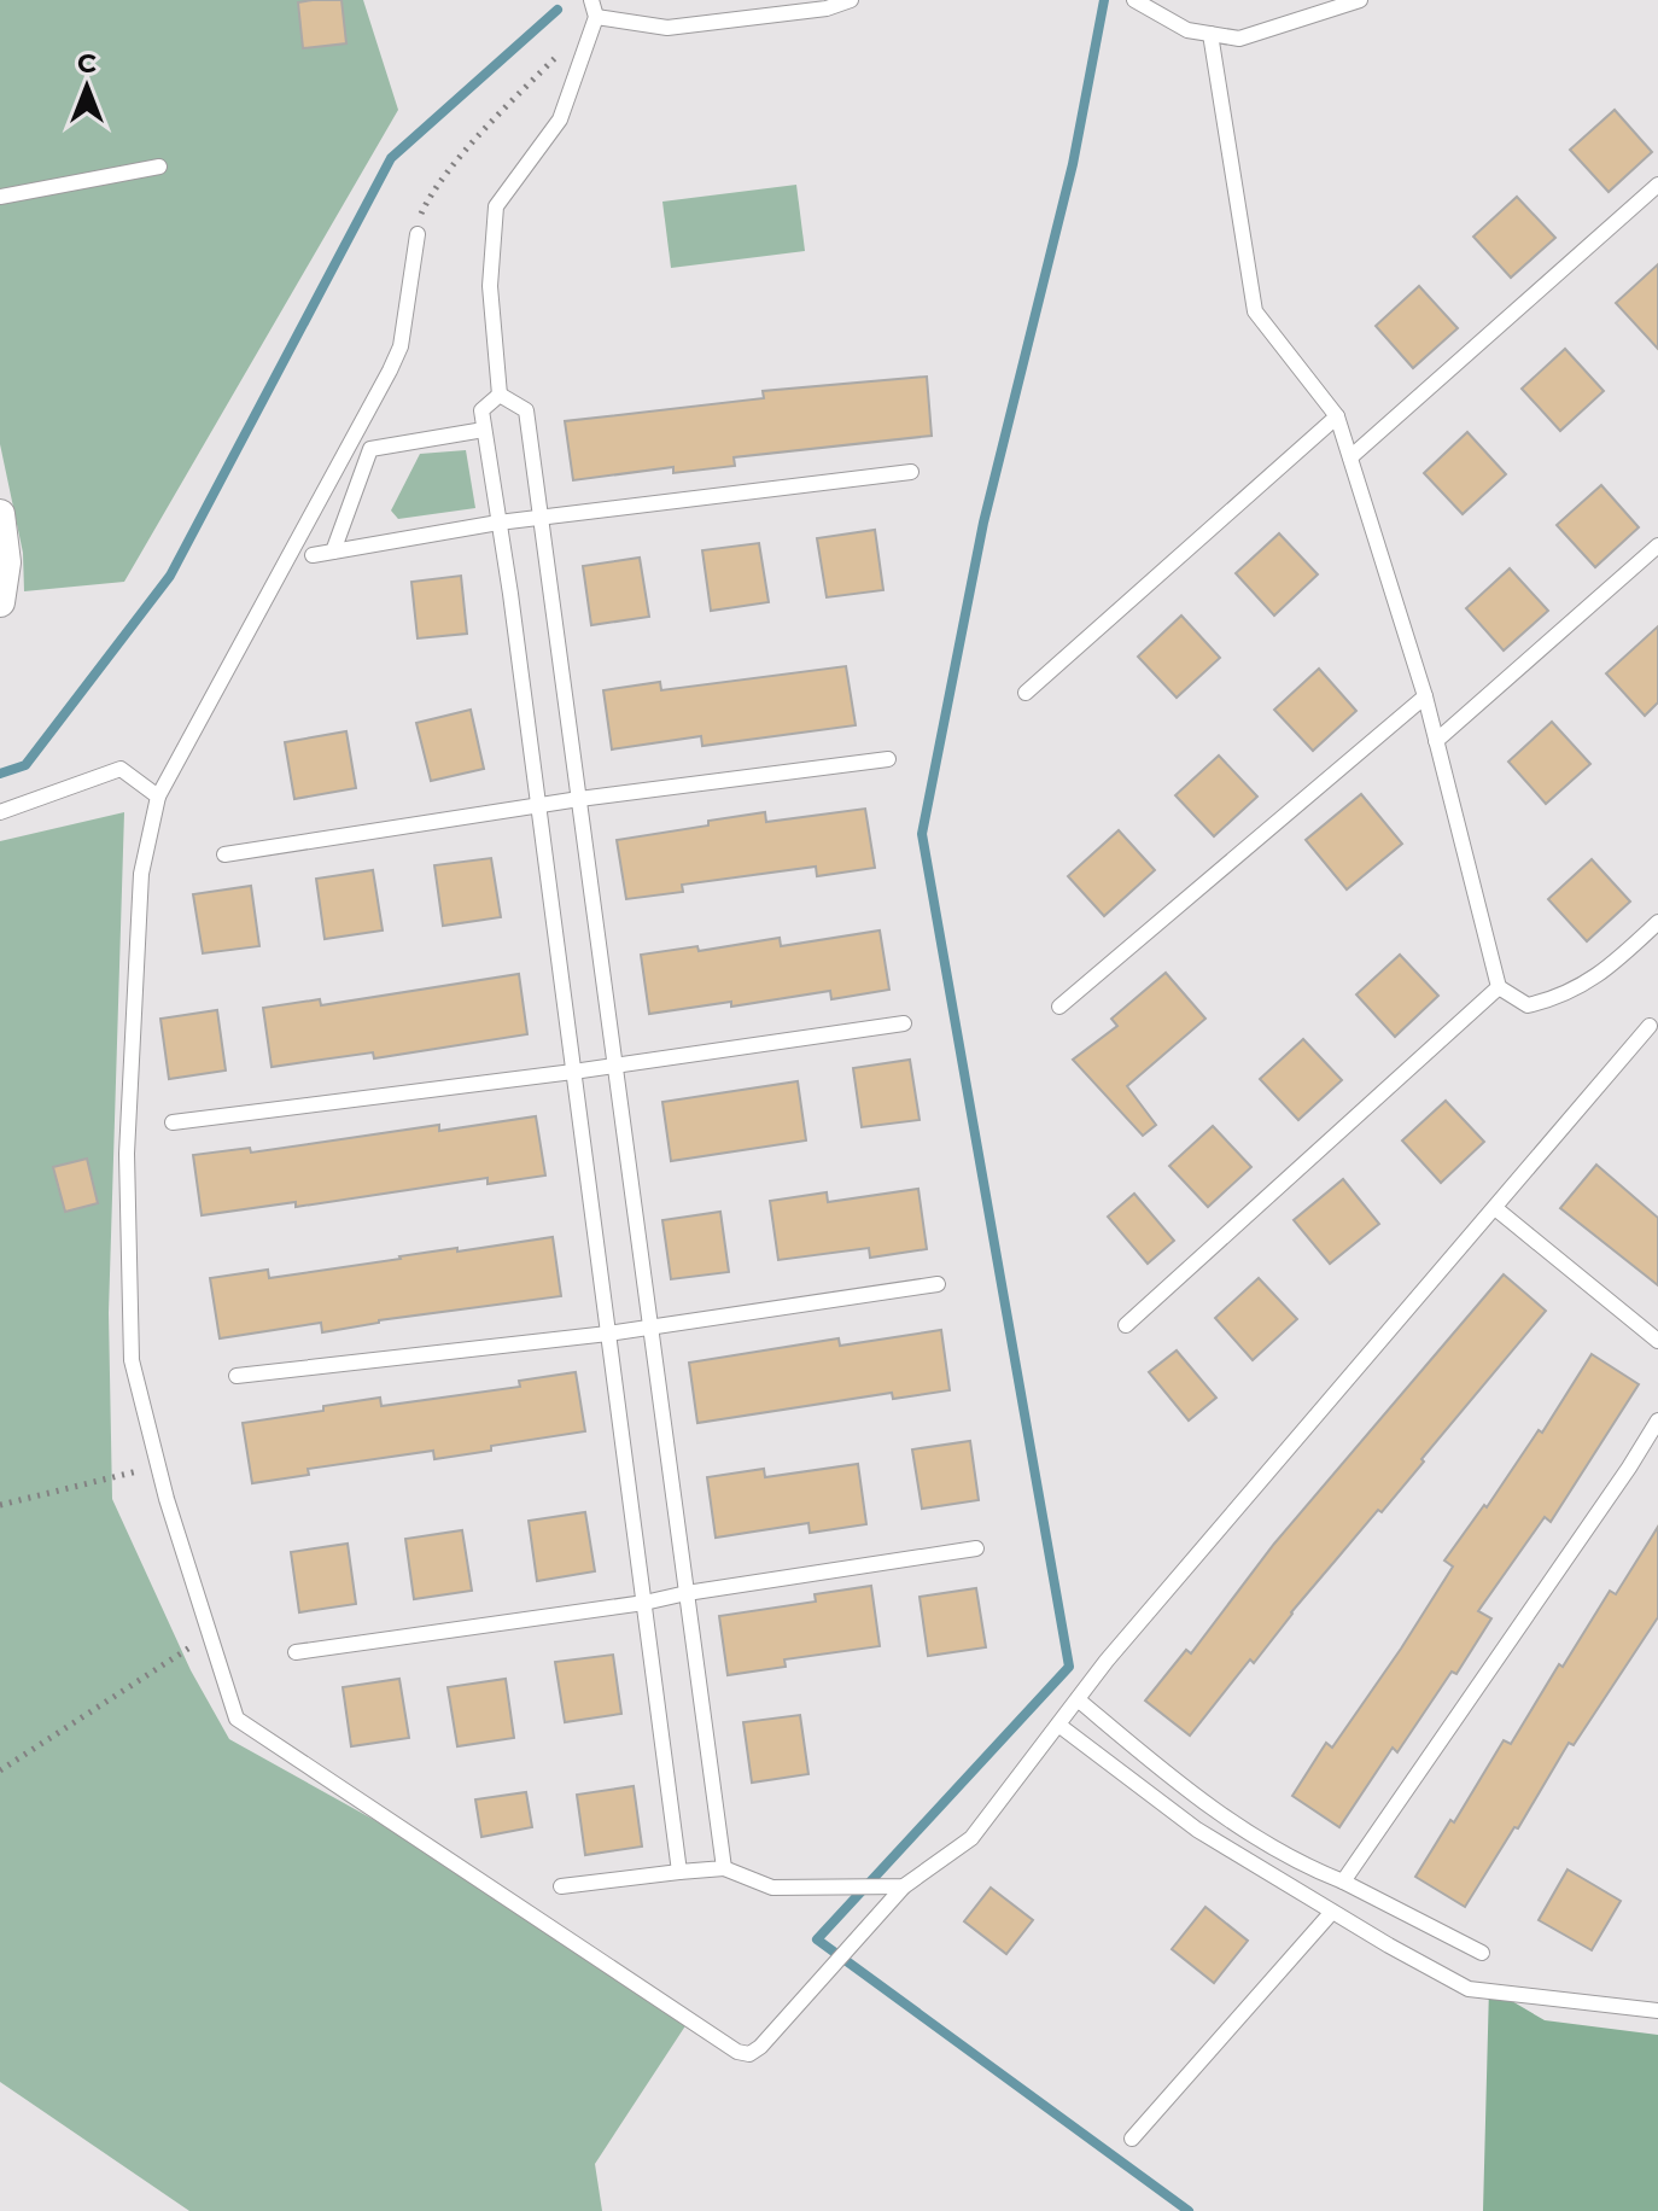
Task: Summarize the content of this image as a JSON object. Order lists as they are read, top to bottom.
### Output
{
  "north": "top"
}
